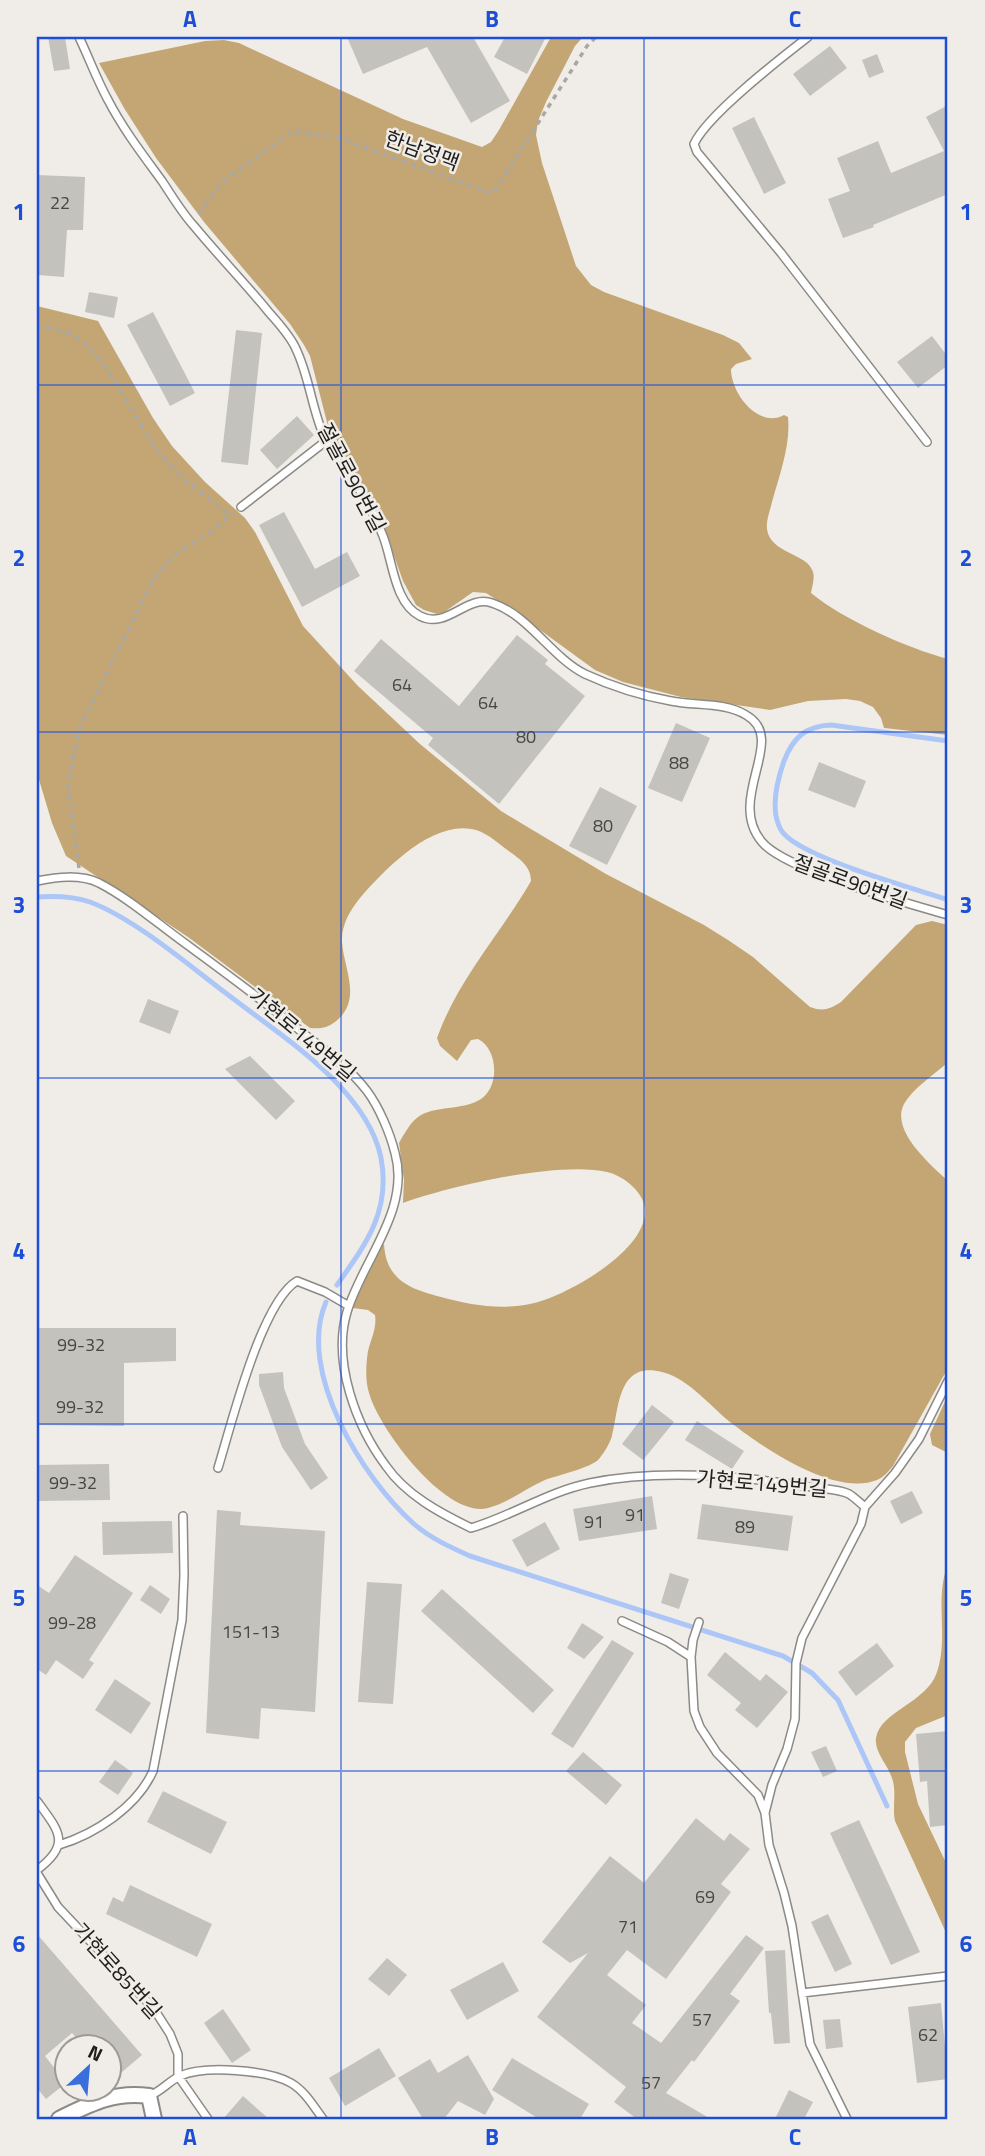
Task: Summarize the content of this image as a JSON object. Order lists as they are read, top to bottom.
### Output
{
  "streets": {
    "lane": ["절골로90번길", "가현로149번길", "가현로85번길"],
    "path": ["한남정맥"]
  },
  "crossings": [
    ["한남정맥", "절골로90번길"]
  ],
  "house_numbers": [
    "22",
    "64",
    "64",
    "80",
    "88",
    "80",
    "99-32",
    "99-32",
    "99-32",
    "91",
    "91",
    "89",
    "99-28",
    "151-13",
    "69",
    "71",
    "57",
    "62",
    "57"
  ],
  "north": "top right",
  "grid": {
    "columns": ["A", "B", "C"],
    "rows": [
      "1",
      "2",
      "3",
      "4",
      "5",
      "6"
    ]
  }
}
